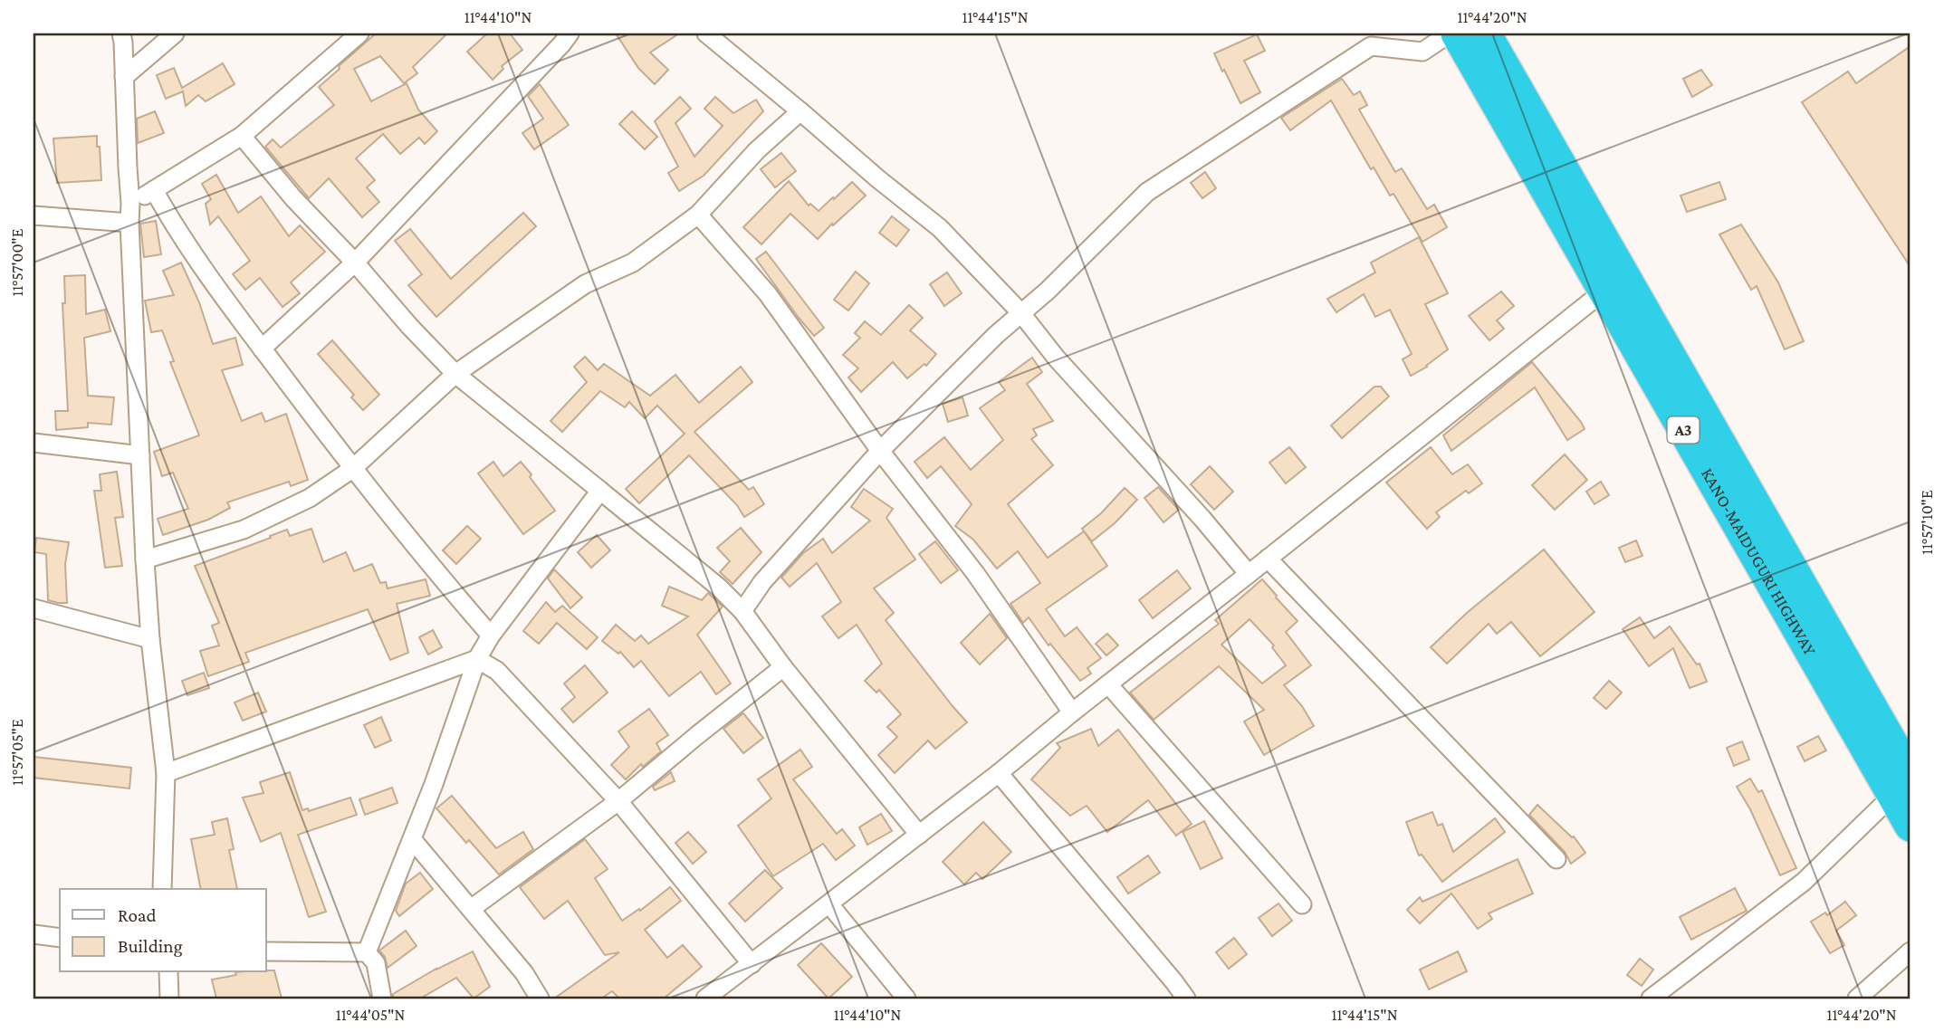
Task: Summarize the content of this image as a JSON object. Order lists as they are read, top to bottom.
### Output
{
  "streets": {
    "highway": ["A3", "KANO-MAIDUGURI HIGHWAY"]
  },
  "legend": ["Road", "Building"],
  "coordinates": [
    "11°44'10\"N",
    "11°44'15\"N",
    "11°44'20\"N",
    "11°57'00\"E",
    "11°57'10\"E",
    "11°57'05\"E",
    "11°44'05\"N"
  ]
}
